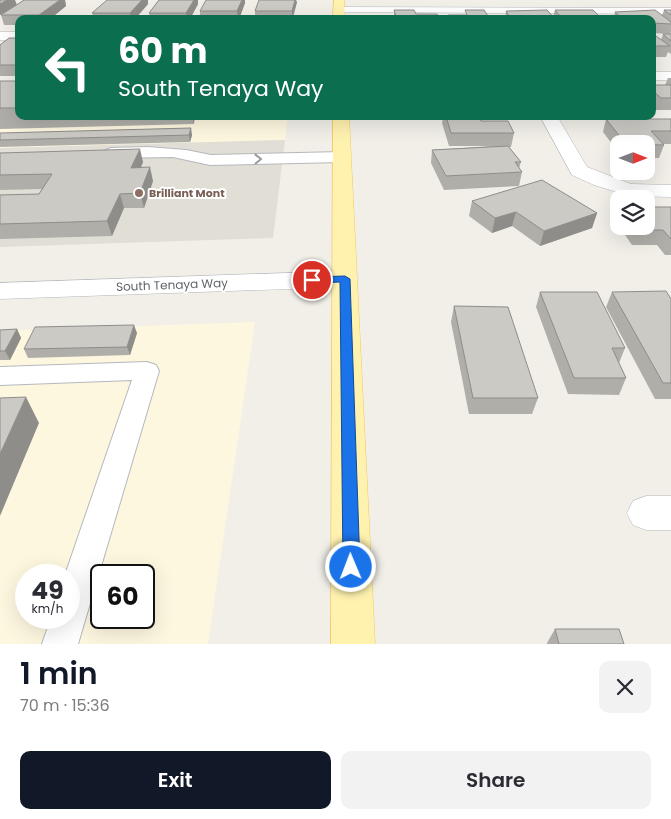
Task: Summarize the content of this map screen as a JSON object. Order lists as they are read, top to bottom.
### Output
{
  "streets": {
    "street": ["South Tenaya Way"]
  },
  "places": ["Brilliant Mont"],
  "north": "right",
  "page": {
    "turn": ["60 m", "South Tenaya Way"],
    "speed": "49 km/h",
    "limit": "60",
    "heading": ["1 min", "70 m · 15:36"],
    "buttons": ["Exit", "Share"]
  }
}
